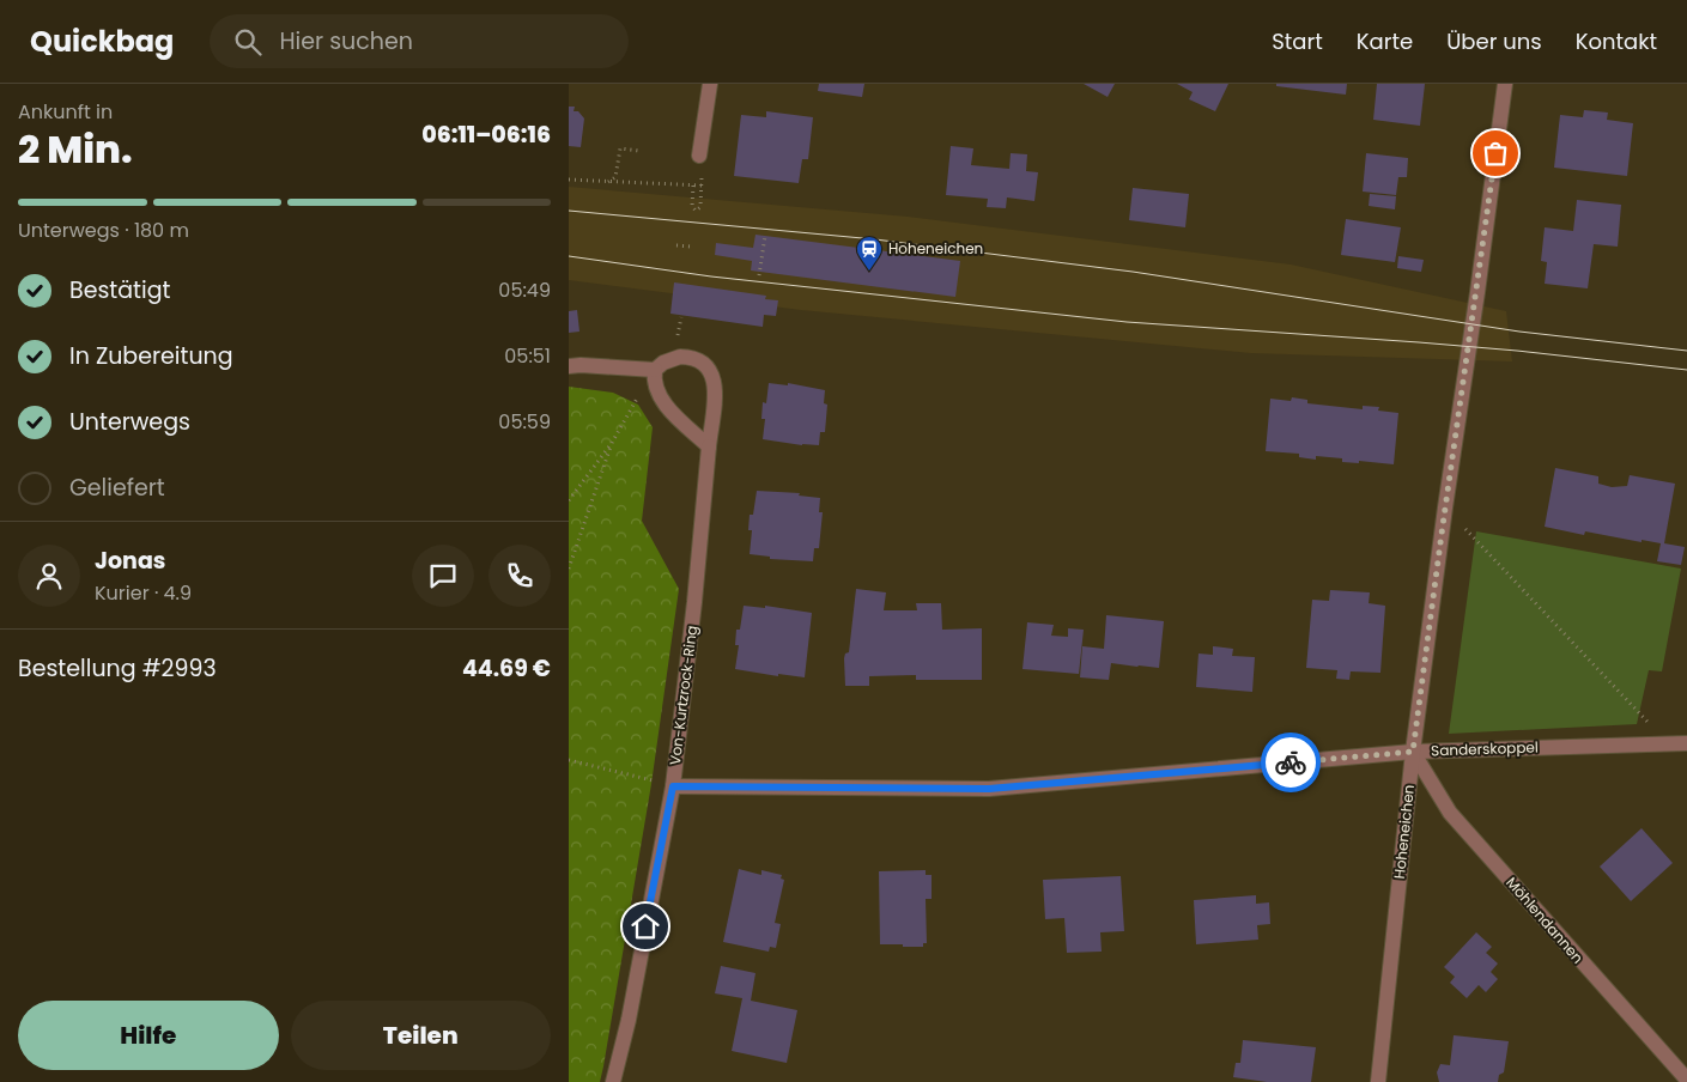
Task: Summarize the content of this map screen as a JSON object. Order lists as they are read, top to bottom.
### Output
{
  "streets": {
    "street": [
      "Von-Kurtzrock-Ring",
      "Sanderskoppel",
      "Hoheneichen",
      "Möhlendannen"
    ]
  },
  "crossings": [
    ["Von-Kurtzrock-Ring", "Sanderskoppel"],
    ["Sanderskoppel", "Hoheneichen"],
    ["Sanderskoppel", "Möhlendannen"],
    ["Hoheneichen", "Möhlendannen"]
  ],
  "places": {
    "station": ["Hoheneichen"]
  },
  "page": {
    "header": "Quickbag",
    "search": "Hier suchen",
    "nav": [
      "Start",
      "Karte",
      "Über uns",
      "Kontakt"
    ],
    "heading": ["2 Min.", "Ankunft in", "06:11–06:16"],
    "panel": [
      "Jonas",
      "Kurier · 4.9",
      "Bestellung #2993",
      "44.69 €"
    ],
    "bar": "Unterwegs · 180 m",
    "list": [
      ["Bestätigt", "05:49"],
      ["In Zubereitung", "05:51"],
      ["Unterwegs", "05:59"],
      "Geliefert"
    ],
    "buttons": ["Hilfe", "Teilen"]
  }
}
